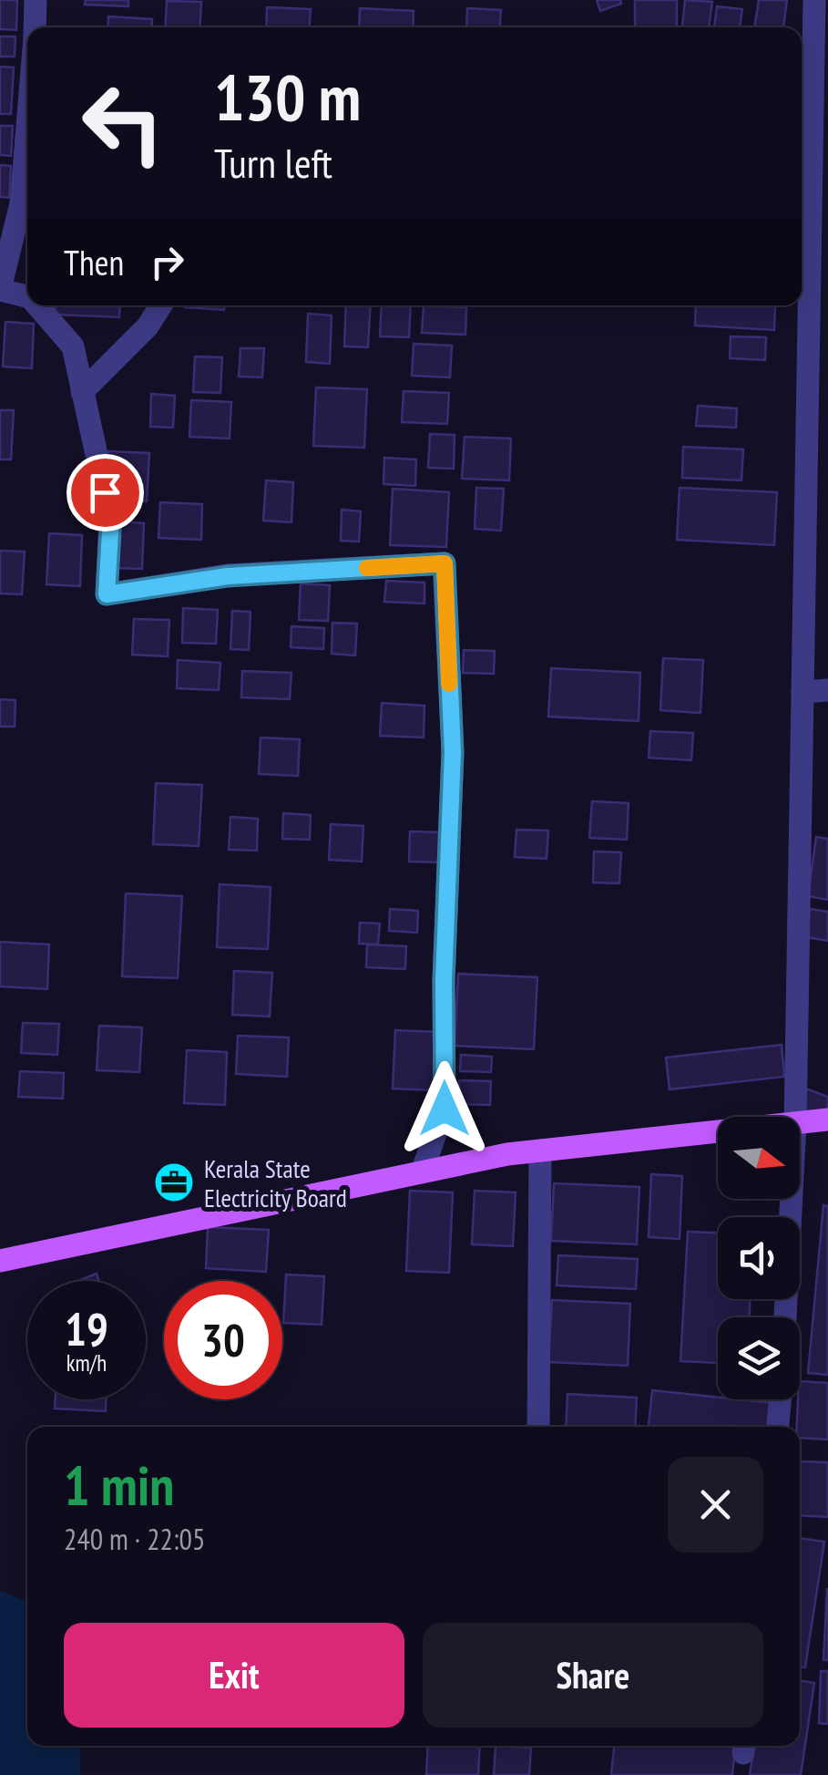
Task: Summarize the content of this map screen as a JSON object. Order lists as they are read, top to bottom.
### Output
{
  "places": {
    "office": ["Kerala State Electricity Board"]
  },
  "north": "right",
  "page": {
    "turn": ["130 m", "Turn left"],
    "then": "Then",
    "speed": "19 km/h",
    "limit": "30",
    "heading": ["1 min", "240 m · 22:05"],
    "buttons": ["Exit", "Share"]
  }
}
